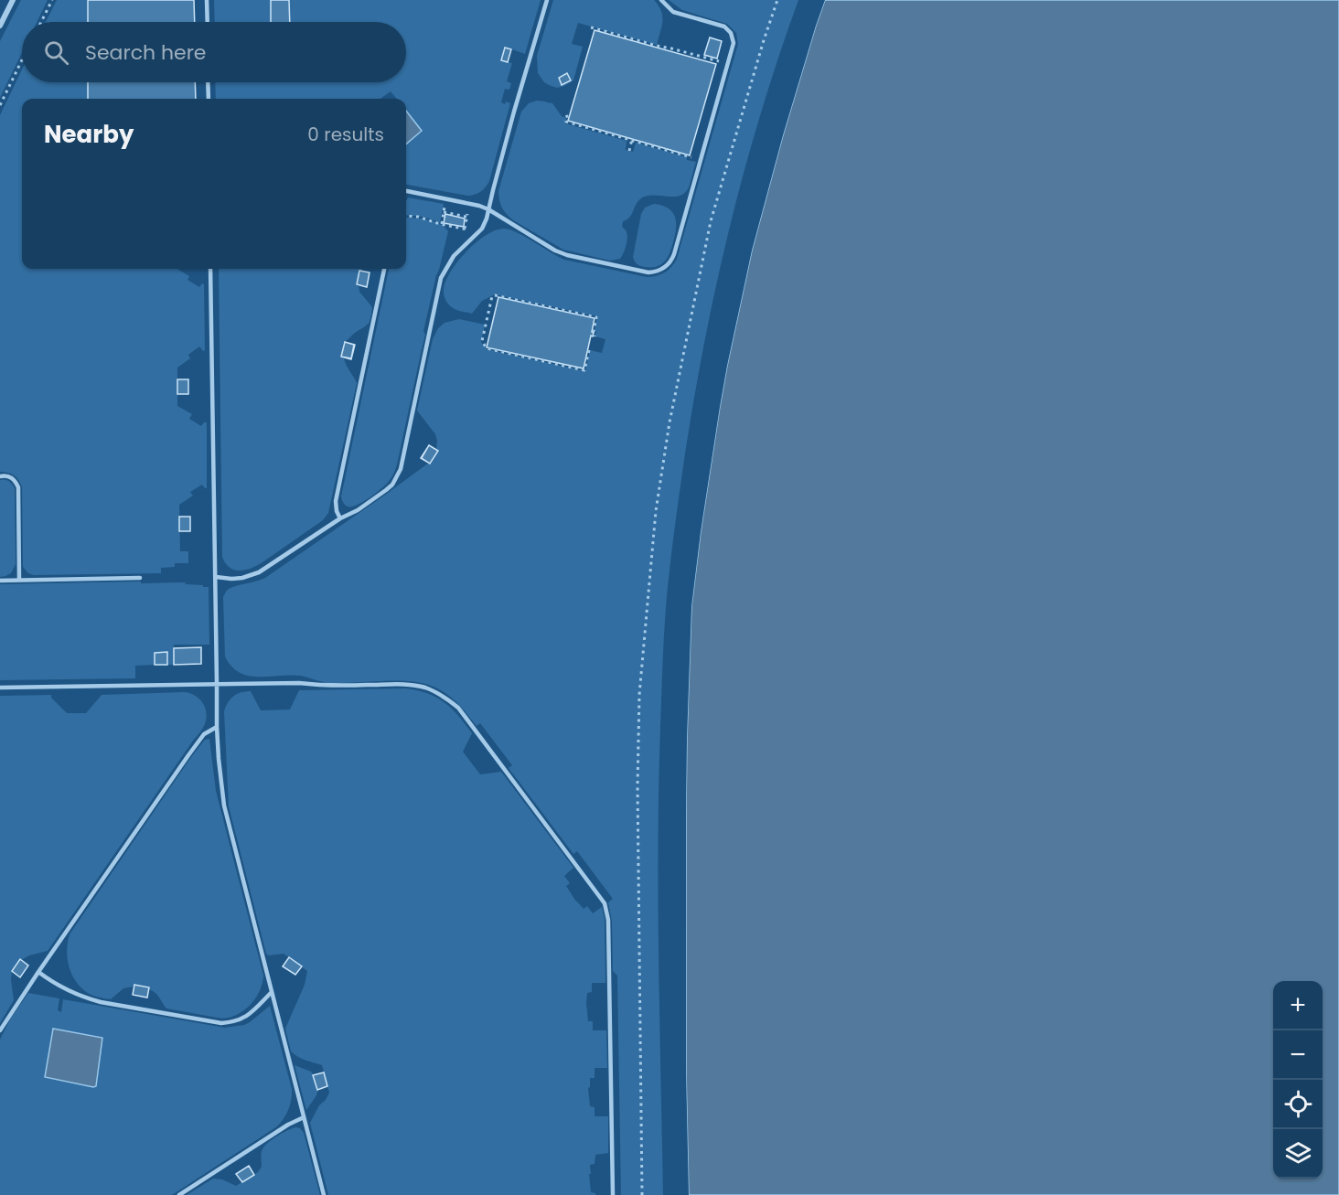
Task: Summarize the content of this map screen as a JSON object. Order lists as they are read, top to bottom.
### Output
{
  "page": {
    "search": "Search here",
    "heading": ["Nearby", "0 results"],
    "map_buttons": ["+", "−"]
  }
}
